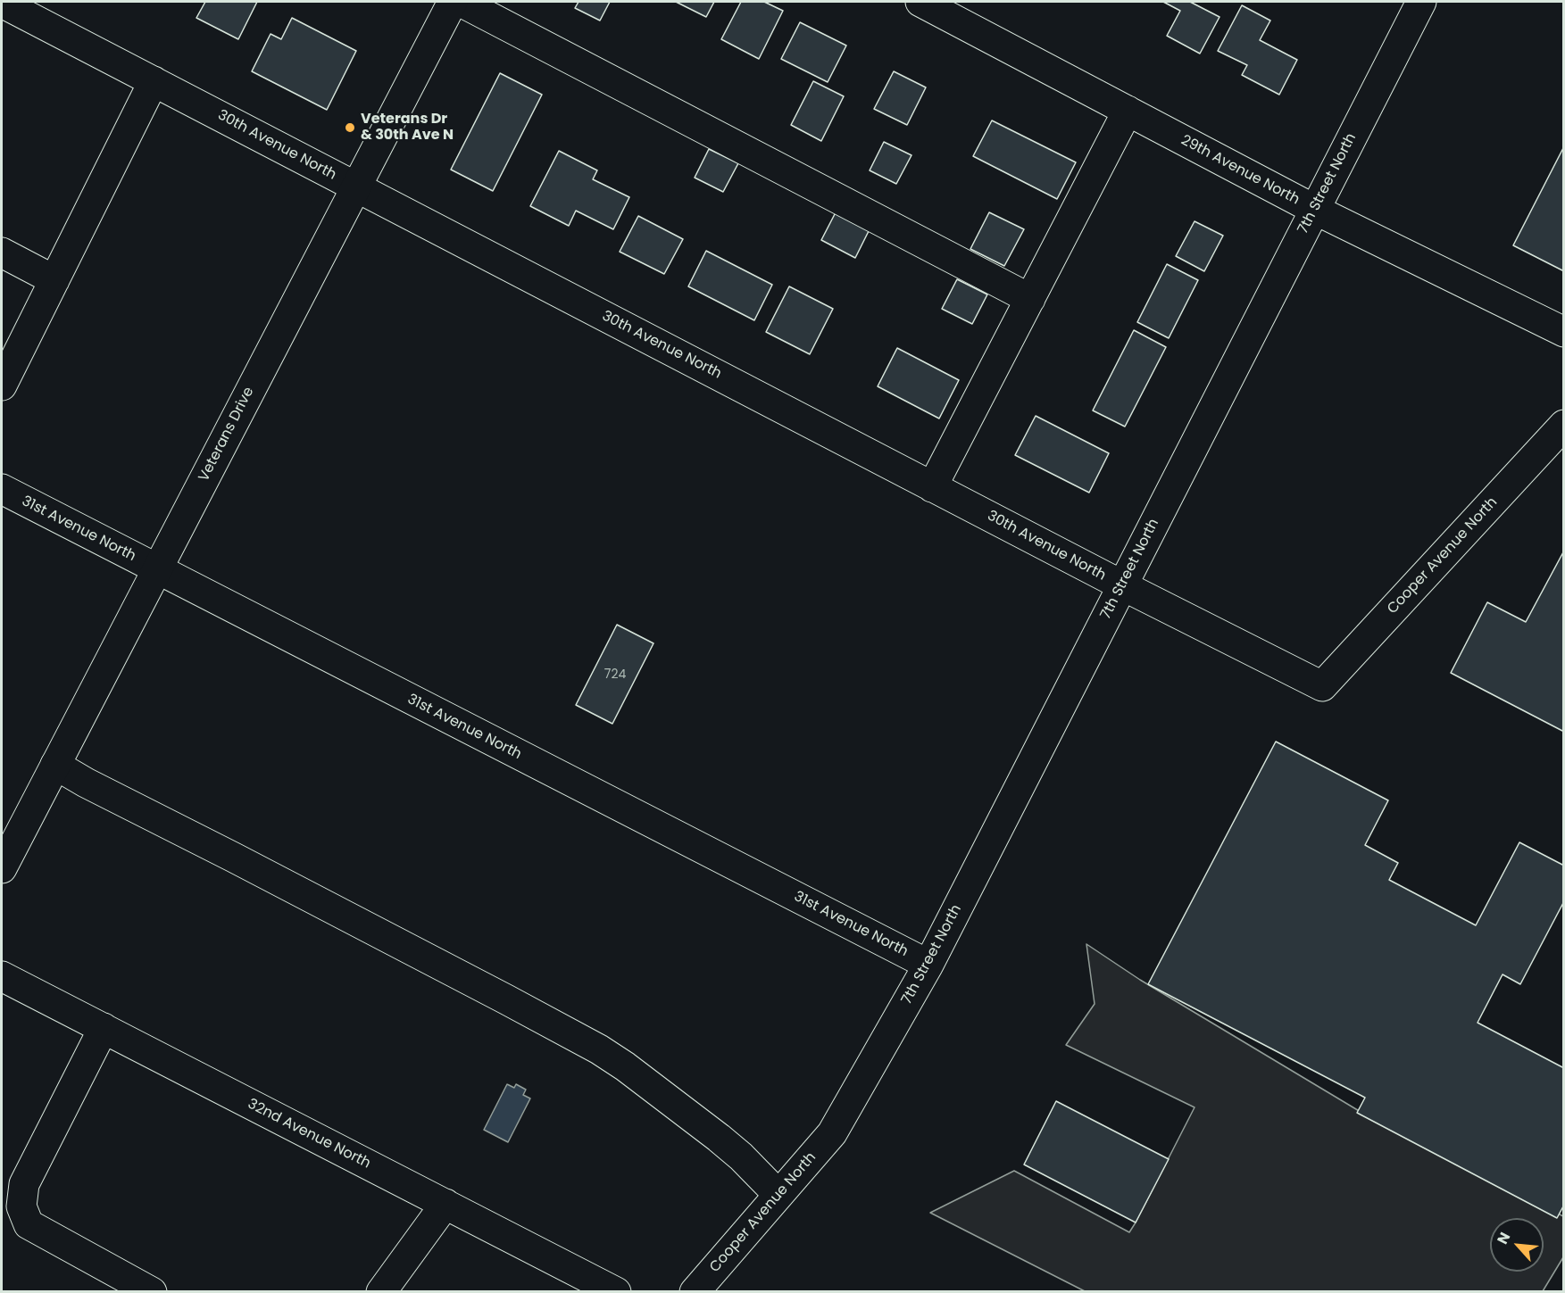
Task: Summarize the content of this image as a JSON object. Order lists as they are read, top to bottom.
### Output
{
  "streets": {
    "street": [
      "30th Avenue North",
      "29th Avenue North",
      "7th Street North",
      "Veterans Drive",
      "31st Avenue North",
      "Cooper Avenue North",
      "32nd Avenue North"
    ]
  },
  "crossings": [
    ["30th Avenue North", "7th Street North"],
    ["30th Avenue North", "Veterans Drive"],
    ["30th Avenue North", "Cooper Avenue North"],
    ["29th Avenue North", "7th Street North"],
    ["7th Street North", "31st Avenue North"],
    ["7th Street North", "Cooper Avenue North"],
    ["Veterans Drive", "31st Avenue North"]
  ],
  "places": ["Veterans Dr & 30th Ave N"],
  "house_numbers": ["724"],
  "north": "top left"
}
